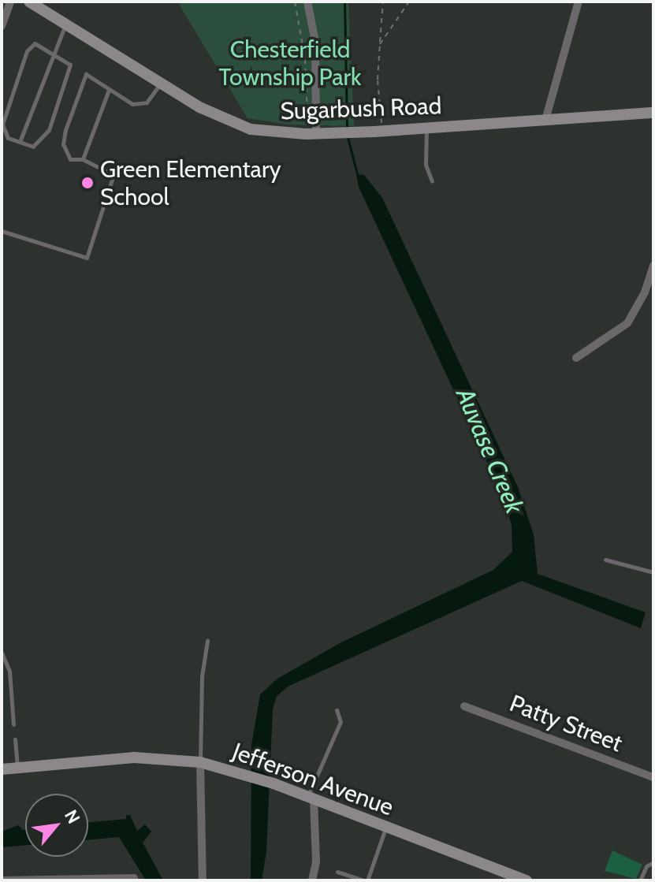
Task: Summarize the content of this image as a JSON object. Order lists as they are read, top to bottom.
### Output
{
  "streets": {
    "street": ["Sugarbush Road", "Patty Street", "Jefferson Avenue"]
  },
  "water": ["Auvase Creek"],
  "parks": ["Chesterfield Township Park"],
  "places": ["Green Elementary School"],
  "north": "top right"
}
